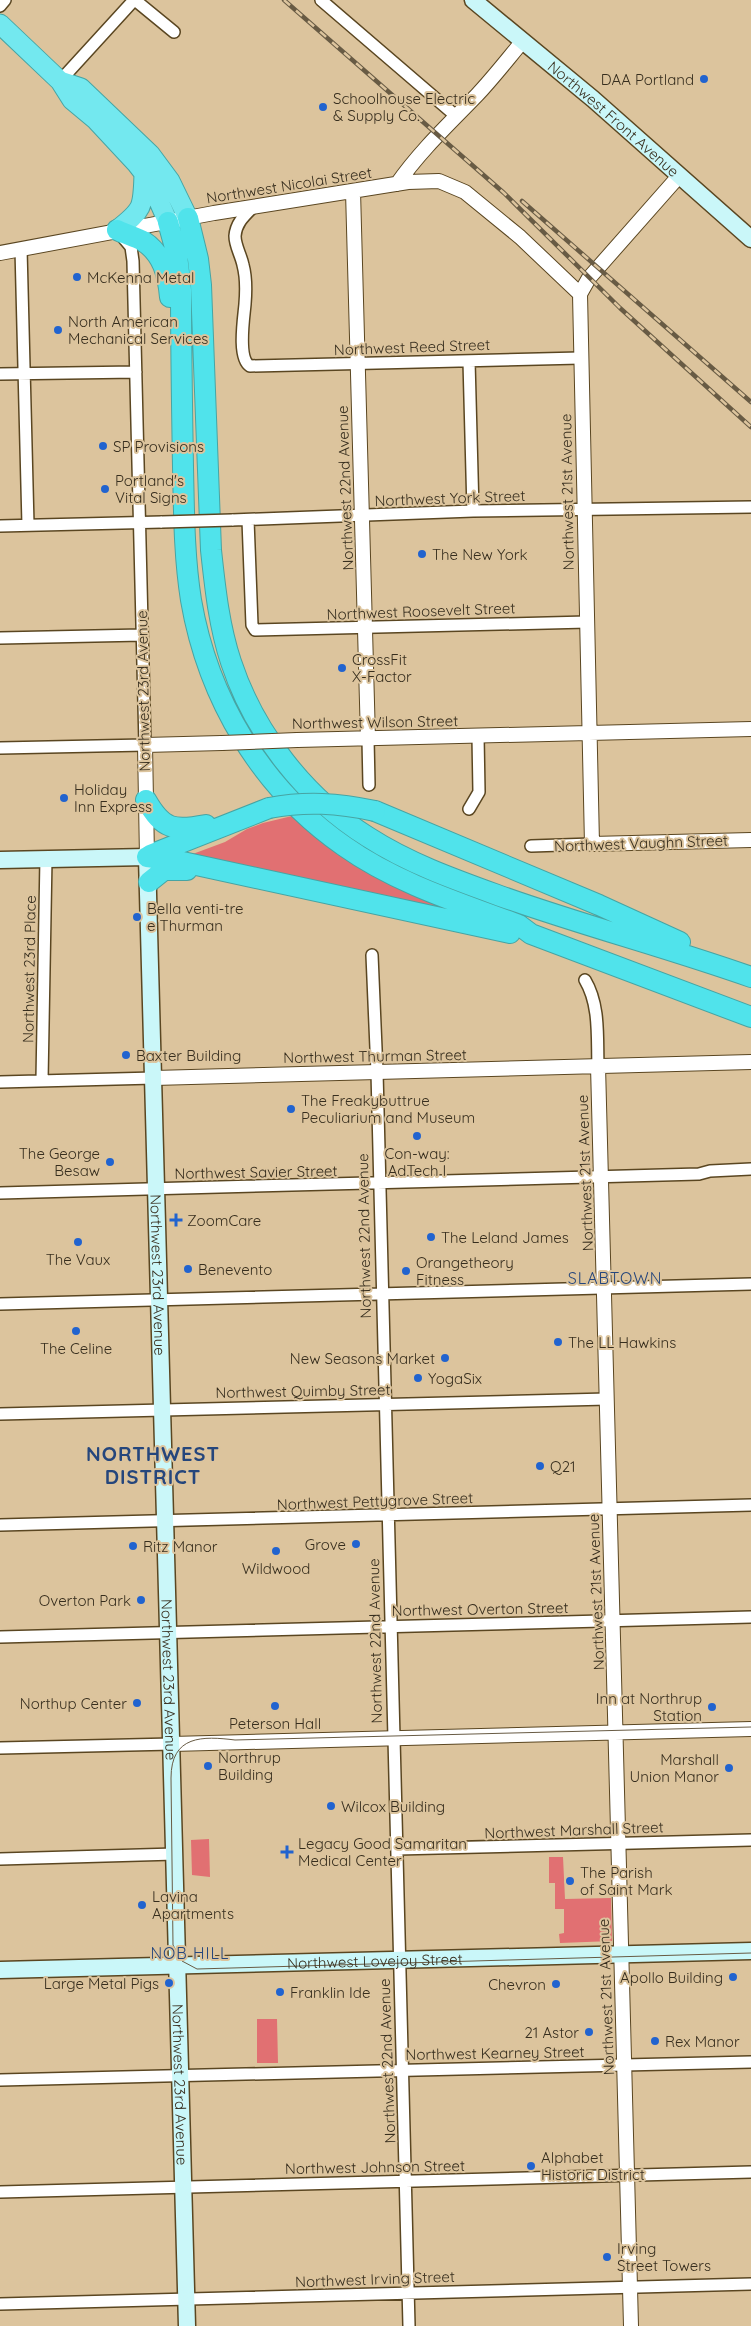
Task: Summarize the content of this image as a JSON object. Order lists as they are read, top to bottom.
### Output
{
  "streets": {
    "main road": ["Northwest Front Avenue", "Northwest 23rd Avenue", "Northwest Lovejoy Street"],
    "street": [
      "Northwest Nicolai Street",
      "Northwest Reed Street",
      "Northwest 22nd Avenue",
      "Northwest 21st Avenue",
      "Northwest York Street",
      "Northwest Roosevelt Street",
      "Northwest Wilson Street",
      "Northwest Vaughn Street",
      "Northwest 23rd Place",
      "Northwest Thurman Street",
      "Northwest Savier Street",
      "Northwest Quimby Street",
      "Northwest Pettygrove Street",
      "Northwest Overton Street",
      "Northwest Marshall Street",
      "Northwest Kearney Street",
      "Northwest Johnson Street",
      "Northwest Irving Street"
    ]
  },
  "crossings": [
    ["Northwest Nicolai Street", "Northwest Reed Street"],
    ["Northwest Nicolai Street", "Northwest 22nd Avenue"],
    ["Northwest Nicolai Street", "Northwest 21st Avenue"],
    ["Northwest Nicolai Street", "Northwest 23rd Avenue"],
    ["Northwest Reed Street", "Northwest 22nd Avenue"],
    ["Northwest Reed Street", "Northwest 21st Avenue"],
    ["Northwest 22nd Avenue", "Northwest York Street"],
    ["Northwest 22nd Avenue", "Northwest Roosevelt Street"],
    ["Northwest 22nd Avenue", "Northwest Wilson Street"],
    ["Northwest 22nd Avenue", "Northwest Thurman Street"],
    ["Northwest 22nd Avenue", "Northwest Savier Street"],
    ["Northwest 22nd Avenue", "Northwest Quimby Street"],
    ["Northwest 22nd Avenue", "Northwest Pettygrove Street"],
    ["Northwest 22nd Avenue", "Northwest Overton Street"],
    ["Northwest 22nd Avenue", "Northwest Marshall Street"],
    ["Northwest 22nd Avenue", "Northwest Lovejoy Street"],
    ["Northwest 22nd Avenue", "Northwest Kearney Street"],
    ["Northwest 22nd Avenue", "Northwest Johnson Street"],
    ["Northwest 22nd Avenue", "Northwest Irving Street"],
    ["Northwest 21st Avenue", "Northwest York Street"],
    ["Northwest 21st Avenue", "Northwest Roosevelt Street"],
    ["Northwest 21st Avenue", "Northwest Wilson Street"],
    ["Northwest 21st Avenue", "Northwest Vaughn Street"],
    ["Northwest 21st Avenue", "Northwest Thurman Street"],
    ["Northwest 21st Avenue", "Northwest Savier Street"],
    ["Northwest 21st Avenue", "Northwest Quimby Street"],
    ["Northwest 21st Avenue", "Northwest Pettygrove Street"],
    ["Northwest 21st Avenue", "Northwest Overton Street"],
    ["Northwest 21st Avenue", "Northwest Marshall Street"],
    ["Northwest 21st Avenue", "Northwest Lovejoy Street"],
    ["Northwest 21st Avenue", "Northwest Kearney Street"],
    ["Northwest 21st Avenue", "Northwest Johnson Street"],
    ["Northwest 21st Avenue", "Northwest Irving Street"],
    ["Northwest York Street", "Northwest Roosevelt Street"],
    ["Northwest York Street", "Northwest 23rd Avenue"],
    ["Northwest 23rd Avenue", "Northwest Wilson Street"],
    ["Northwest 23rd Avenue", "Northwest Thurman Street"],
    ["Northwest 23rd Avenue", "Northwest Savier Street"],
    ["Northwest 23rd Avenue", "Northwest Quimby Street"],
    ["Northwest 23rd Avenue", "Northwest Pettygrove Street"],
    ["Northwest 23rd Avenue", "Northwest Overton Street"],
    ["Northwest 23rd Avenue", "Northwest Lovejoy Street"],
    ["Northwest 23rd Avenue", "Northwest Kearney Street"],
    ["Northwest 23rd Avenue", "Northwest Johnson Street"],
    ["Northwest 23rd Avenue", "Northwest Irving Street"],
    ["Northwest 23rd Place", "Northwest Thurman Street"]
  ],
  "districts": ["SLABTOWN", "NORTHWEST DISTRICT", "NOB HILL"],
  "places": {
    "other": [
      "DAA Portland",
      "Schoolhouse Electric & Supply Co.",
      "McKenna Metal",
      "North American Mechanical Services",
      "SP Provisions",
      "Portland's Vital Signs",
      "The New York",
      "CrossFit X-Factor",
      "Holiday Inn Express",
      "Bella venti-tre e Thurman",
      "Baxter Building",
      "The Freakybuttrue Peculiarium and Museum",
      "Con-way: AdTech I",
      "The George Besaw",
      "The Leland James",
      "The Vaux",
      "Benevento",
      "Orangetheory Fitness",
      "The Celine",
      "The LL Hawkins",
      "New Seasons Market",
      "YogaSix",
      "Q21",
      "Grove",
      "Ritz Manor",
      "Wildwood",
      "Overton Park",
      "Northup Center",
      "Peterson Hall",
      "Inn at Northrup Station",
      "Northrup Building",
      "Marshall Union Manor",
      "Wilcox Building",
      "The Parish of Saint Mark",
      "Lavina Apartments",
      "Apollo Building",
      "Large Metal Pigs",
      "Chevron",
      "Franklin Ide",
      "21 Astor",
      "Rex Manor",
      "Alphabet Historic District",
      "Irving Street Towers"
    ],
    "health": ["ZoomCare", "Legacy Good Samaritan Medical Center"]
  }
}
